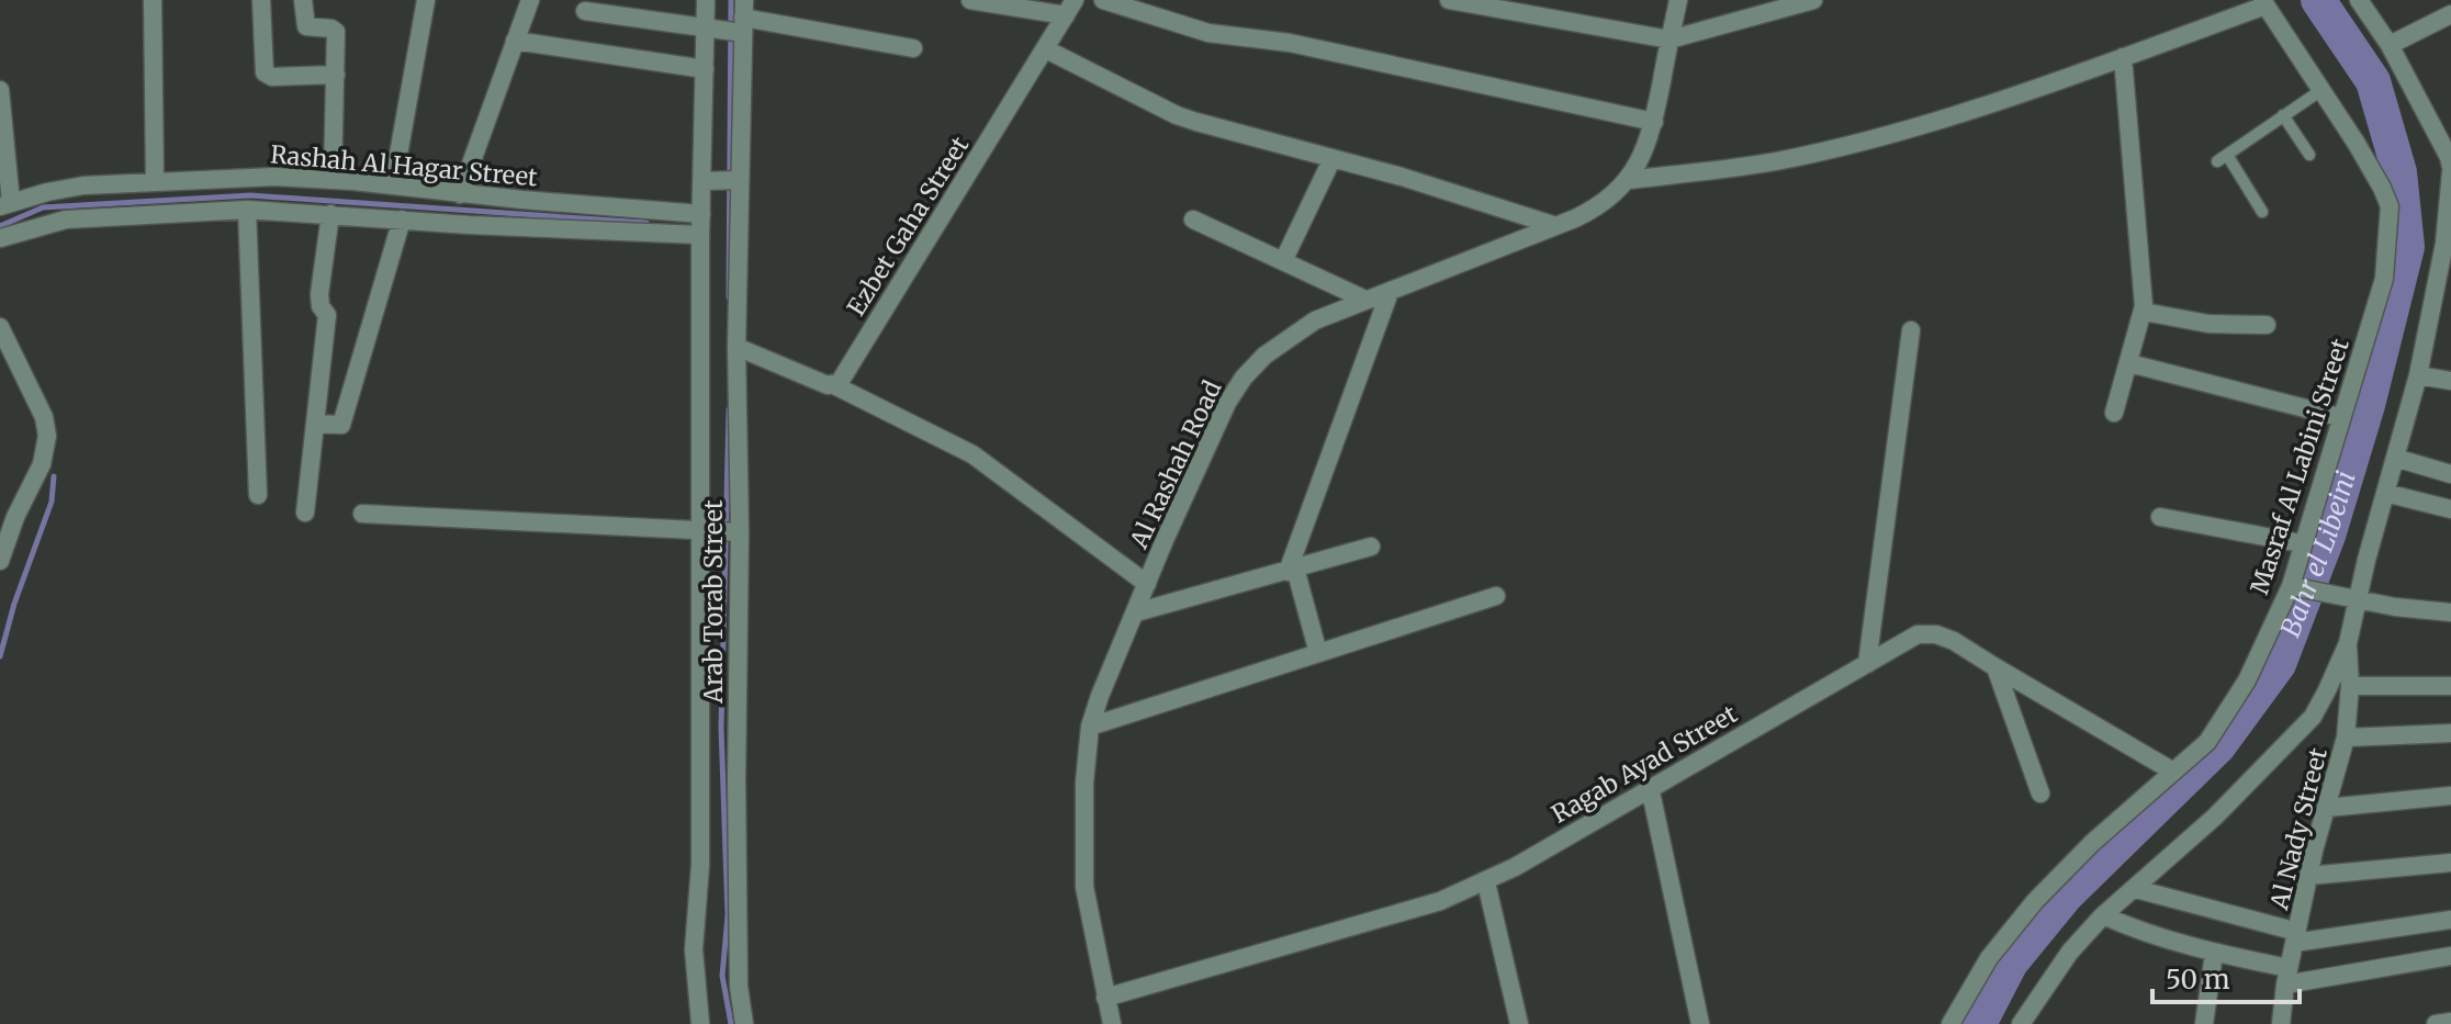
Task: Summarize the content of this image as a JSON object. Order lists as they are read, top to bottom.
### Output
{
  "streets": {
    "street": [
      "Rashah Al Hagar Street",
      "Ezbet Gaha Street",
      "Al Rashah Road",
      "Masraf Al Labini Street",
      "Arab Torab Street",
      "Ragab Ayad Street",
      "Al Nady Street"
    ]
  },
  "crossings": [
    ["Rashah Al Hagar Street", "Arab Torab Street"],
    ["Al Rashah Road", "Ragab Ayad Street"],
    ["Masraf Al Labini Street", "Ragab Ayad Street"]
  ],
  "water": ["Bahr el Libeini"],
  "scale_bar": "50 m"
}
